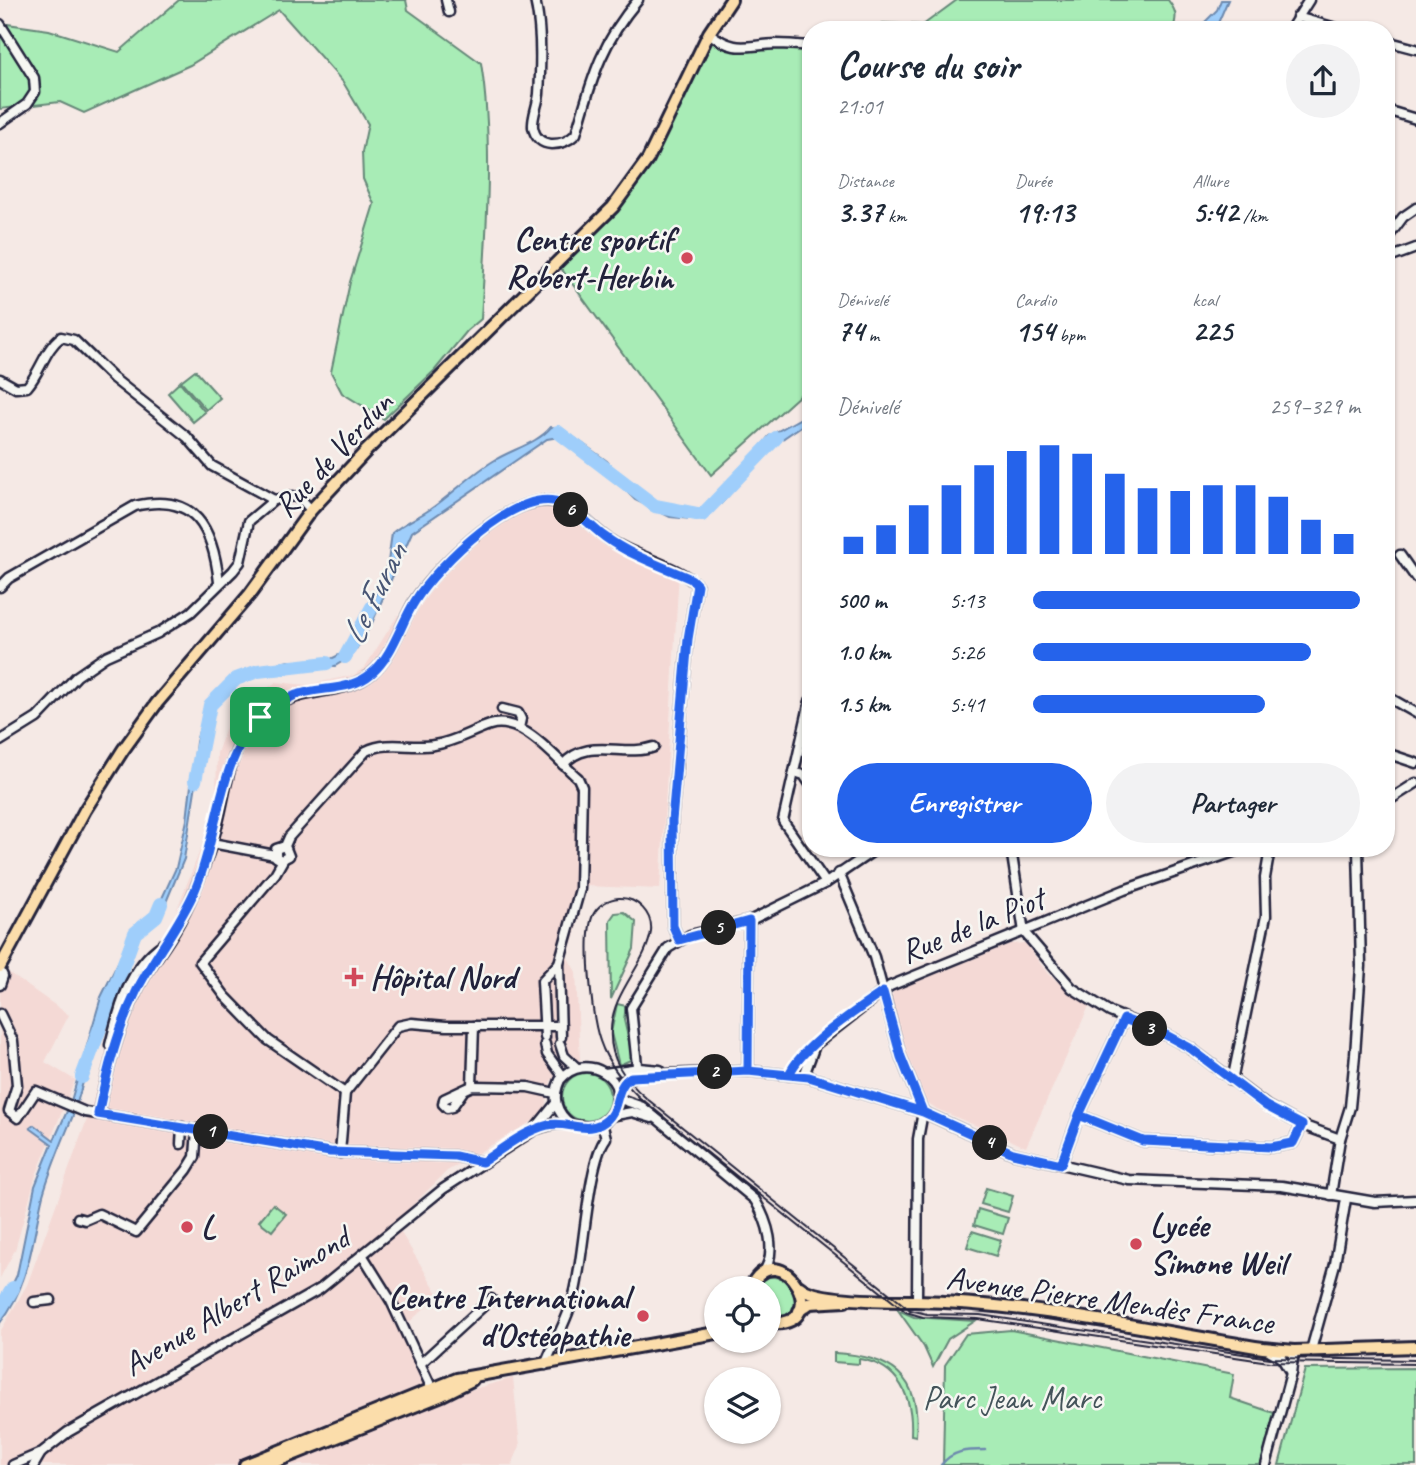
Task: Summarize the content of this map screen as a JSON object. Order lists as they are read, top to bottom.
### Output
{
  "streets": {
    "main road": ["Rue de Verdun", "Avenue Pierre Mendès France"],
    "street": ["Rue de la Piot", "Avenue Albert Raimond"]
  },
  "water": ["Le Furan"],
  "parks": ["Parc Jean Marc"],
  "places": {
    "other": [
      "Centre sportif Robert-Herbin",
      "L",
      "Lycée Simone Weil",
      "Centre International d'Ostéopathie"
    ],
    "health": ["Hôpital Nord"]
  },
  "page": {
    "heading": ["Course du soir", "21:01"],
    "stats": [
      ["Distance", "3.37 km"],
      ["Durée", "19:13"],
      ["Allure", "5:42 /km"],
      ["Dénivelé", "74 m"],
      ["Cardio", "154 bpm"],
      ["kcal", "225"]
    ],
    "chart": ["Dénivelé", "259–329 m"],
    "pins": [
      "6",
      "5",
      "3",
      "2",
      "1",
      "4"
    ],
    "list": [
      {
        "name": "500 m",
        "note": "5:13"
      },
      {
        "name": "1.0 km",
        "note": "5:26"
      },
      {
        "name": "1.5 km",
        "note": "5:41"
      }
    ],
    "buttons": ["Enregistrer", "Partager"]
  }
}
